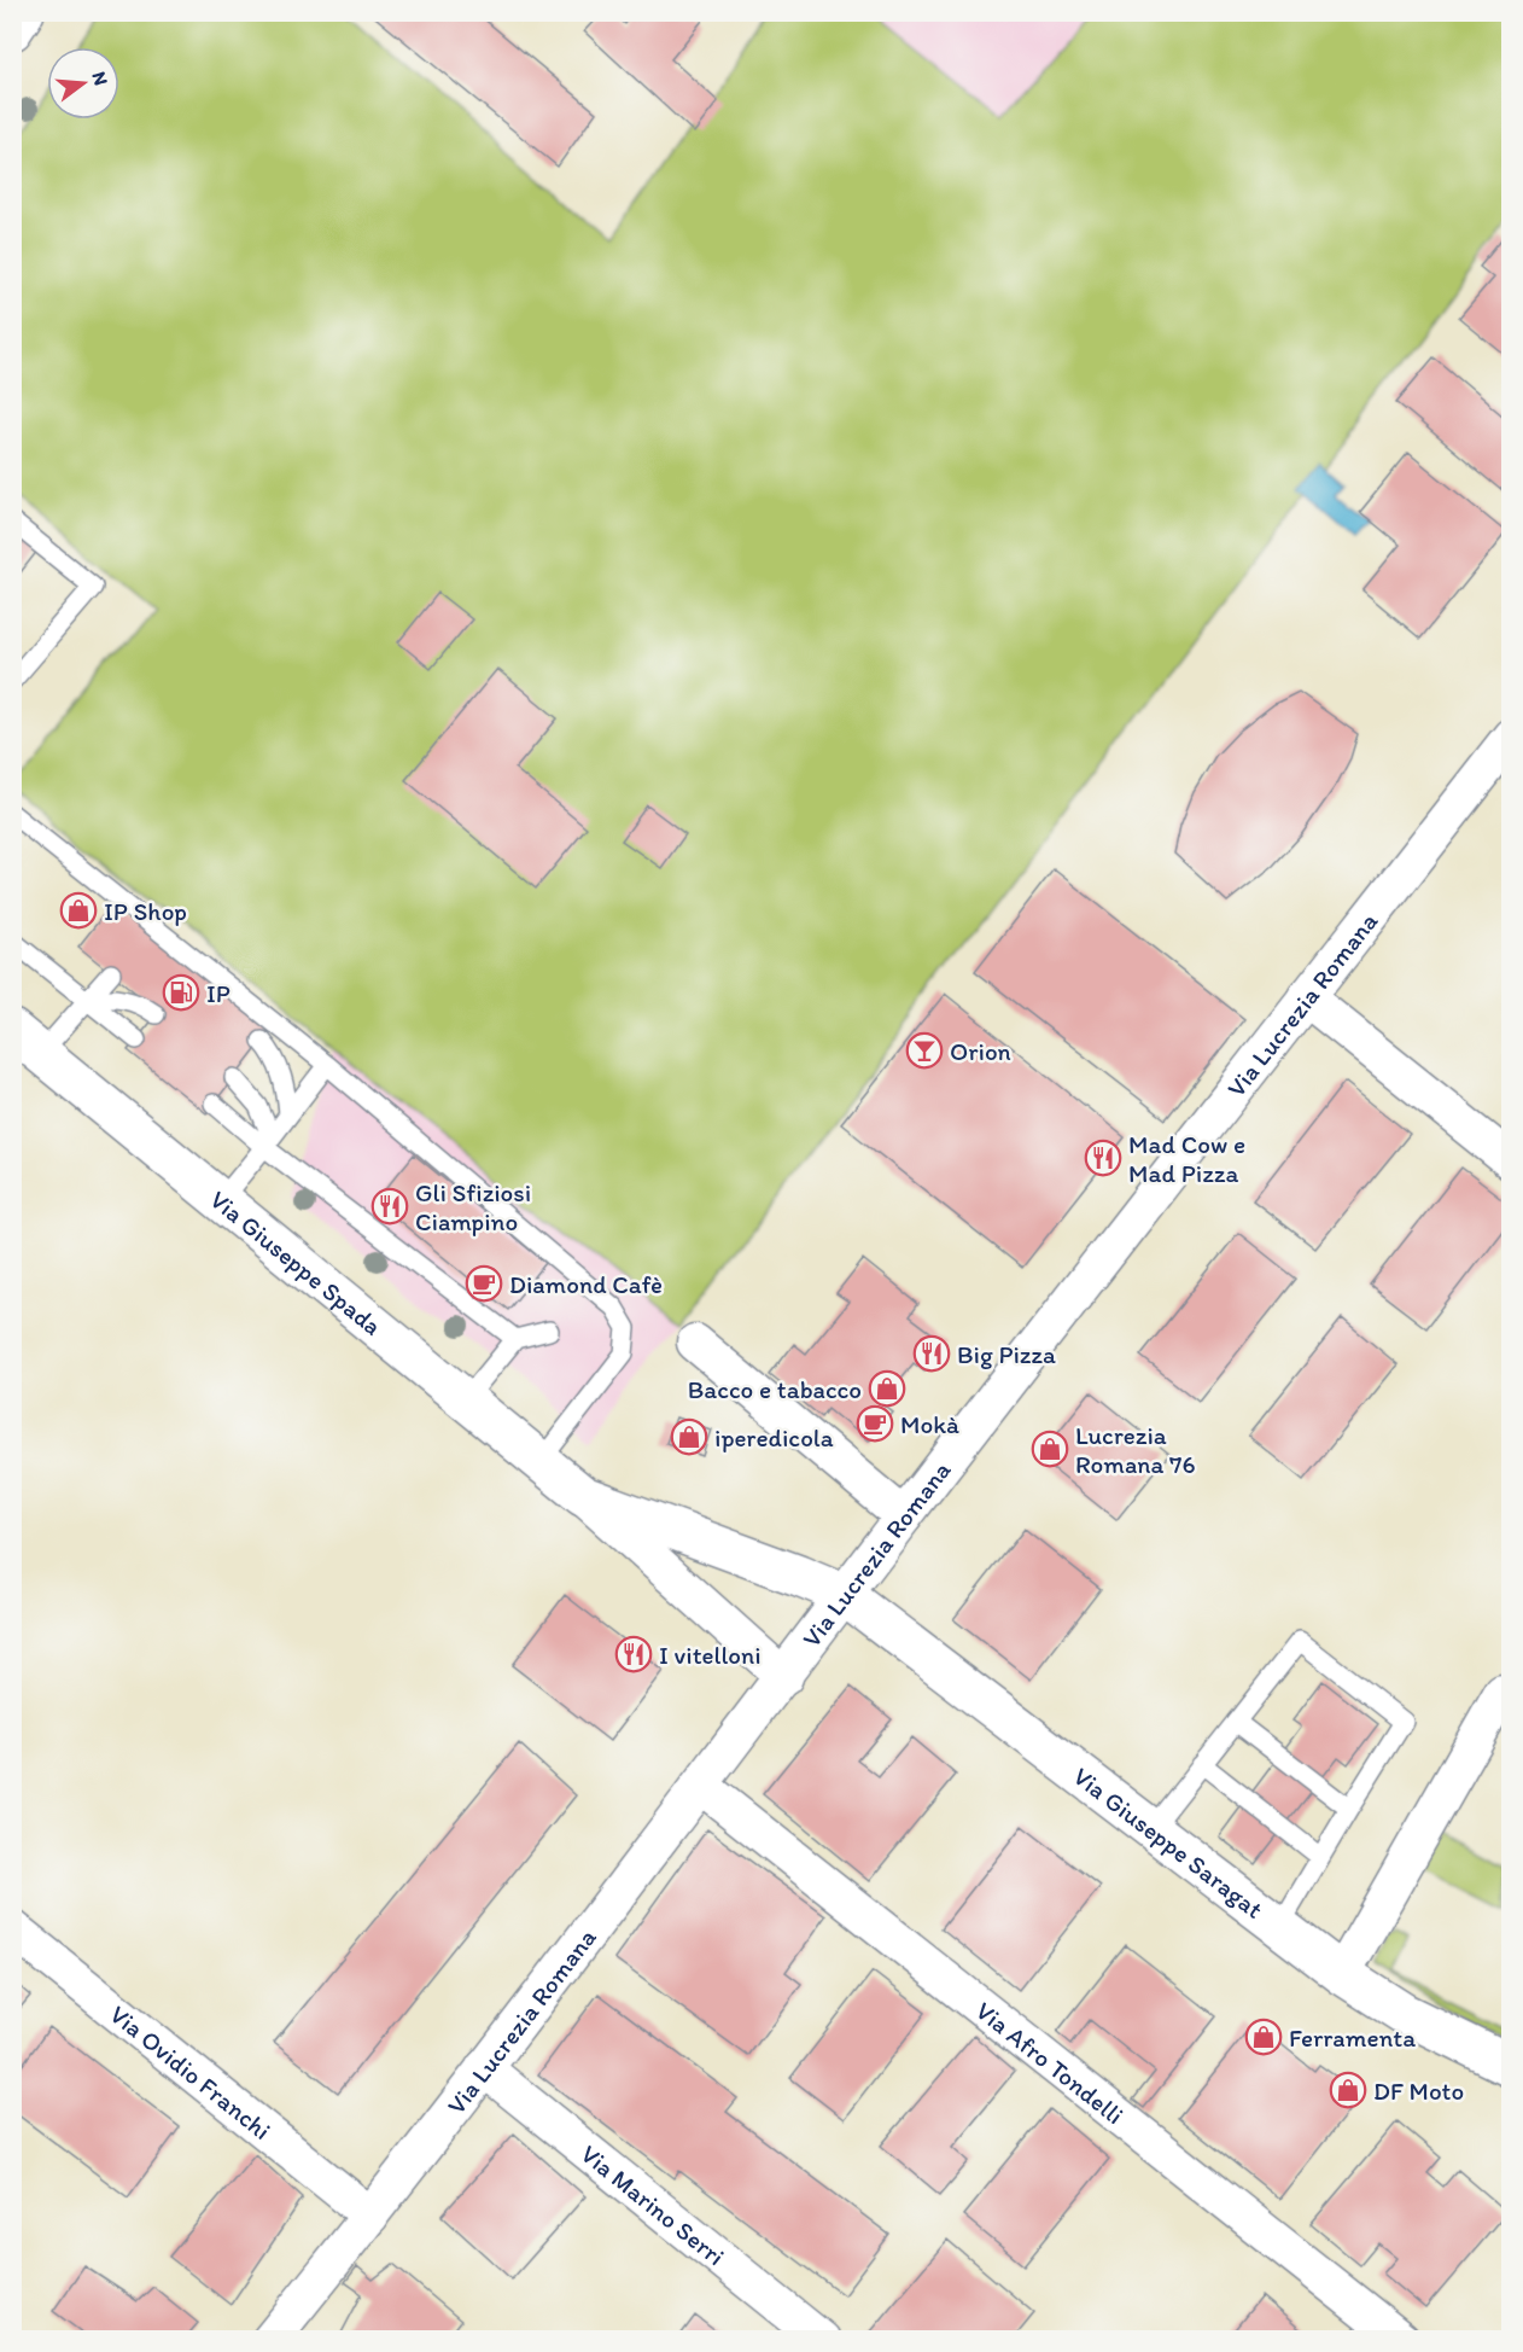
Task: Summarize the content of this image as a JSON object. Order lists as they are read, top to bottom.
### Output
{
  "streets": {
    "street": [
      "Via Lucrezia Romana",
      "Via Giuseppe Spada",
      "Via Giuseppe Saragat",
      "Via Afro Tondelli",
      "Via Ovidio Franchi",
      "Via Marino Serri"
    ]
  },
  "crossings": [
    ["Via Lucrezia Romana", "Via Giuseppe Spada"],
    ["Via Lucrezia Romana", "Via Giuseppe Saragat"],
    ["Via Lucrezia Romana", "Via Afro Tondelli"],
    ["Via Lucrezia Romana", "Via Ovidio Franchi"],
    ["Via Lucrezia Romana", "Via Marino Serri"],
    ["Via Giuseppe Spada", "Via Giuseppe Saragat"]
  ],
  "places": {
    "shop": [
      "IP Shop",
      "Bacco e tabacco",
      "iperedicola",
      "Lucrezia Romana 76",
      "Ferramenta",
      "DF Moto"
    ],
    "fuel station": ["IP"],
    "bar": ["Orion"],
    "restaurant": [
      "Mad Cow e Mad Pizza",
      "Gli Sfiziosi Ciampino",
      "Big Pizza",
      "I vitelloni"
    ],
    "cafe": ["Diamond Cafè", "Mokà"]
  },
  "north": "right"
}
